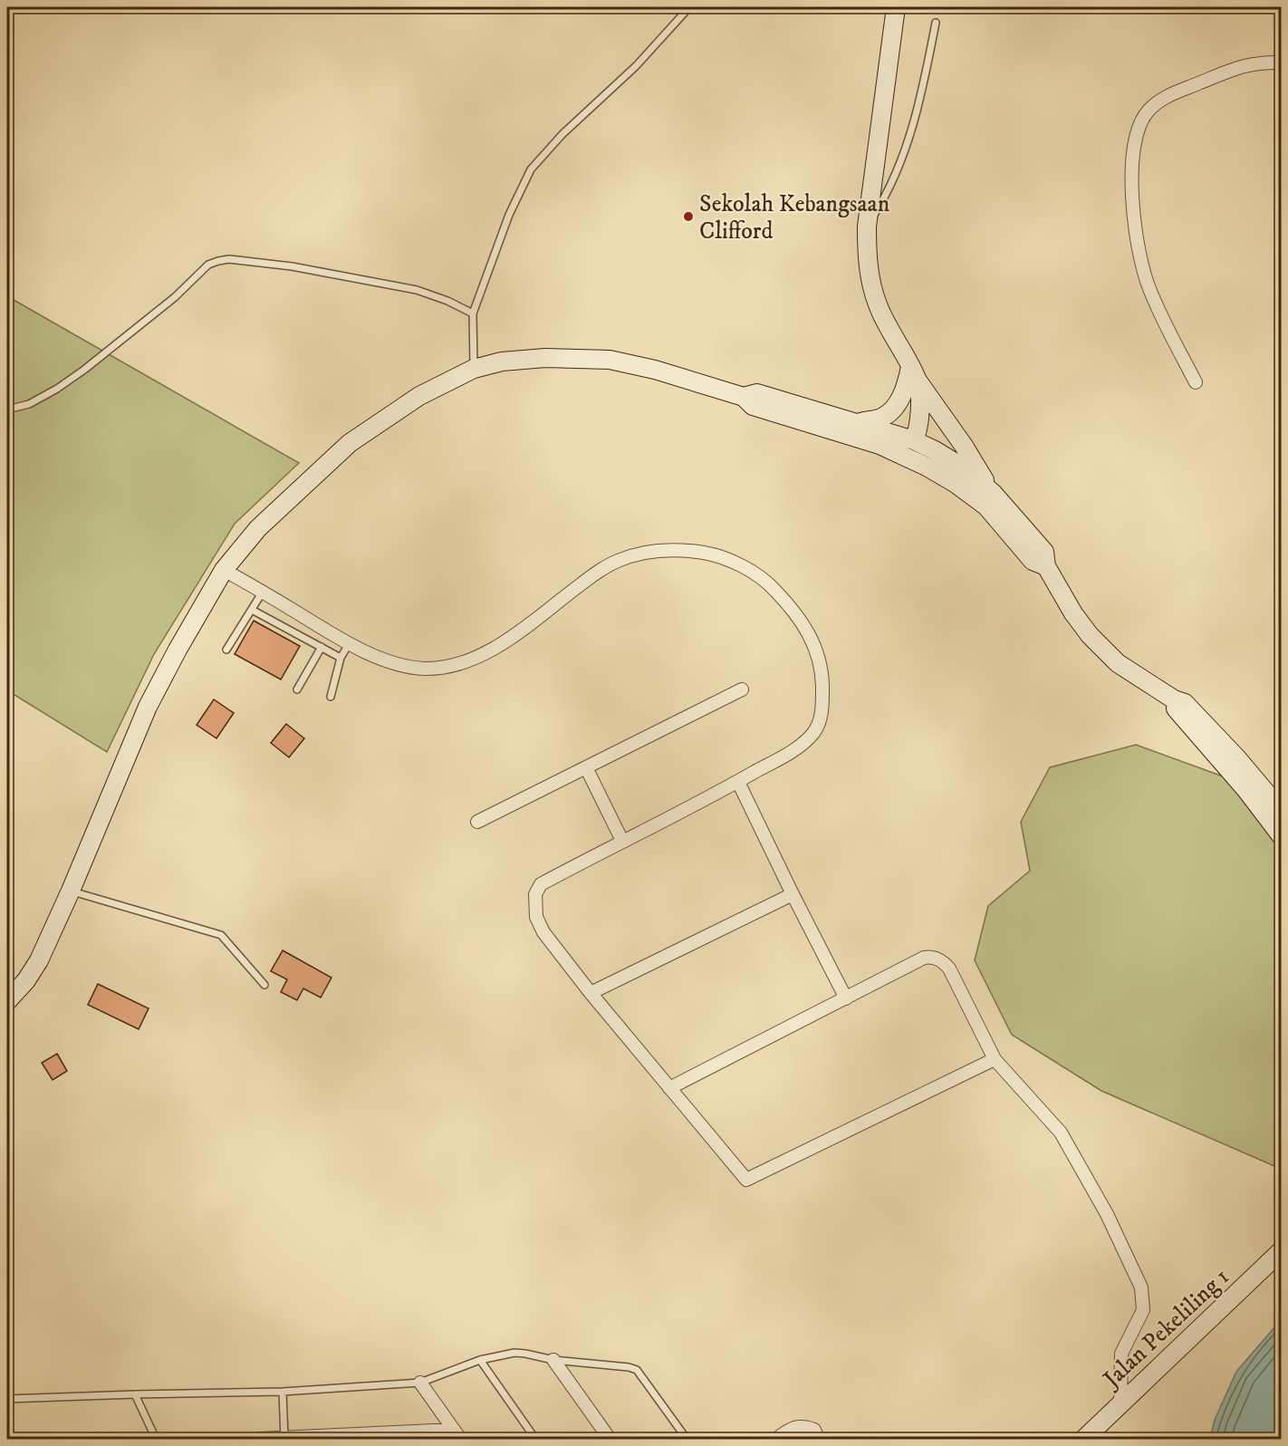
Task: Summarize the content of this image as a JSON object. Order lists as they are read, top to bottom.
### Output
{
  "streets": {
    "street": ["Jalan Pekeliling 1"]
  },
  "places": ["Sekolah Kebangsaan Clifford"]
}
